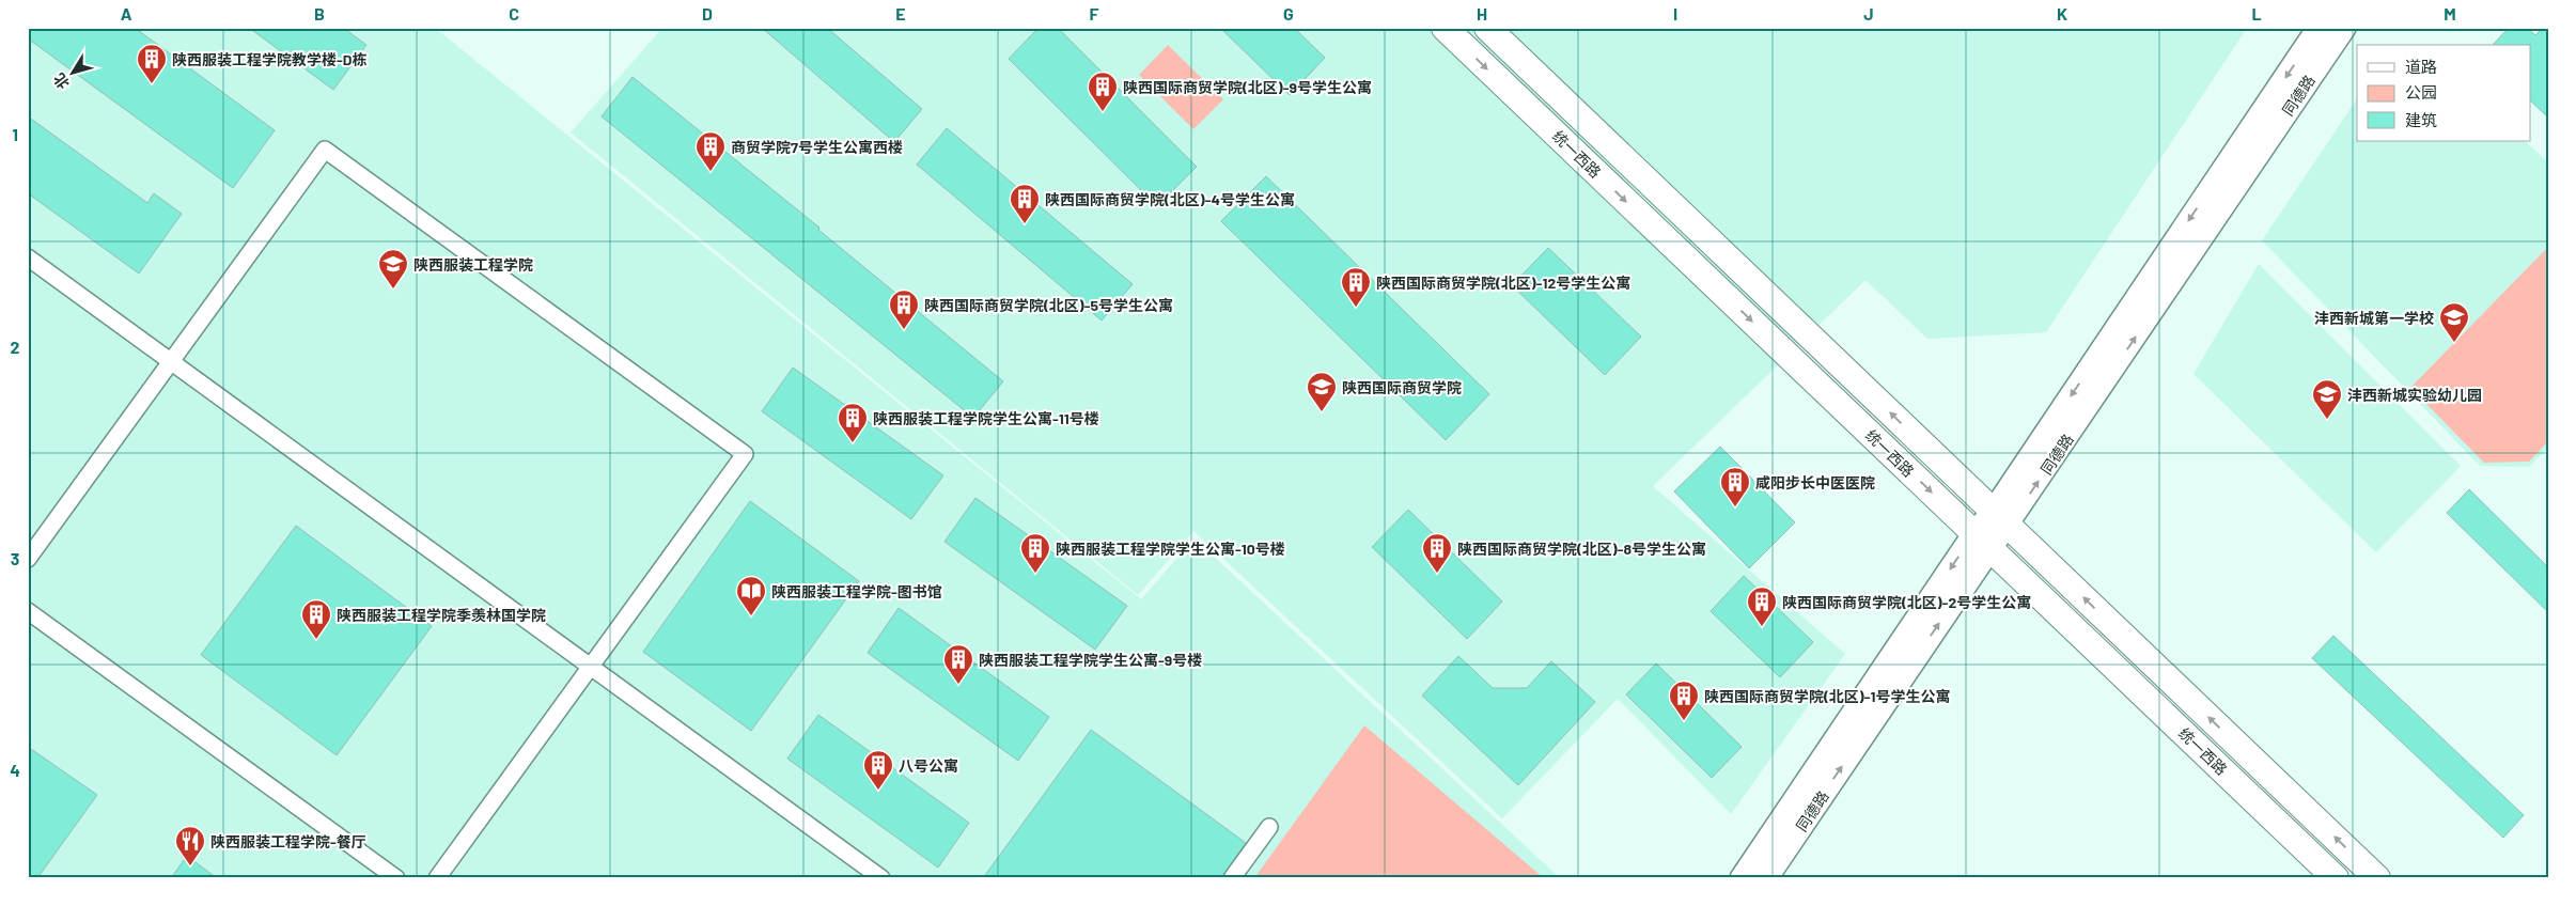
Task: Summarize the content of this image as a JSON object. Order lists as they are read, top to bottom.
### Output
{
  "streets": {
    "main road": ["统一西路"],
    "street": ["同德路"]
  },
  "crossings": [
    ["同德路", "统一西路"]
  ],
  "places": {
    "building": [
      "陕西服装工程学院教学楼-D栋",
      "陕西国际商贸学院(北区)-9号学生公寓",
      "商贸学院7号学生公寓西楼",
      "陕西国际商贸学院(北区)-4号学生公寓",
      "陕西国际商贸学院(北区)-12号学生公寓",
      "陕西国际商贸学院(北区)-5号学生公寓",
      "陕西服装工程学院学生公寓-11号楼",
      "咸阳步长中医医院",
      "陕西服装工程学院学生公寓-10号楼",
      "陕西国际商贸学院(北区)-8号学生公寓",
      "陕西国际商贸学院(北区)-2号学生公寓",
      "陕西服装工程学院季羡林国学院",
      "陕西服装工程学院学生公寓-9号楼",
      "陕西国际商贸学院(北区)-1号学生公寓",
      "八号公寓"
    ],
    "school or university": [
      "陕西服装工程学院",
      "沣西新城第一学校",
      "陕西国际商贸学院",
      "沣西新城实验幼儿园"
    ],
    "library": ["陕西服装工程学院-图书馆"],
    "restaurant": ["陕西服装工程学院-餐厅"]
  },
  "legend": ["道路", "公园", "建筑"],
  "north": "bottom left",
  "grid": {
    "columns": [
      "A",
      "B",
      "C",
      "D",
      "E",
      "F",
      "G",
      "H",
      "I",
      "J",
      "K",
      "L",
      "M"
    ],
    "rows": [
      "1",
      "2",
      "3",
      "4"
    ]
  }
}
